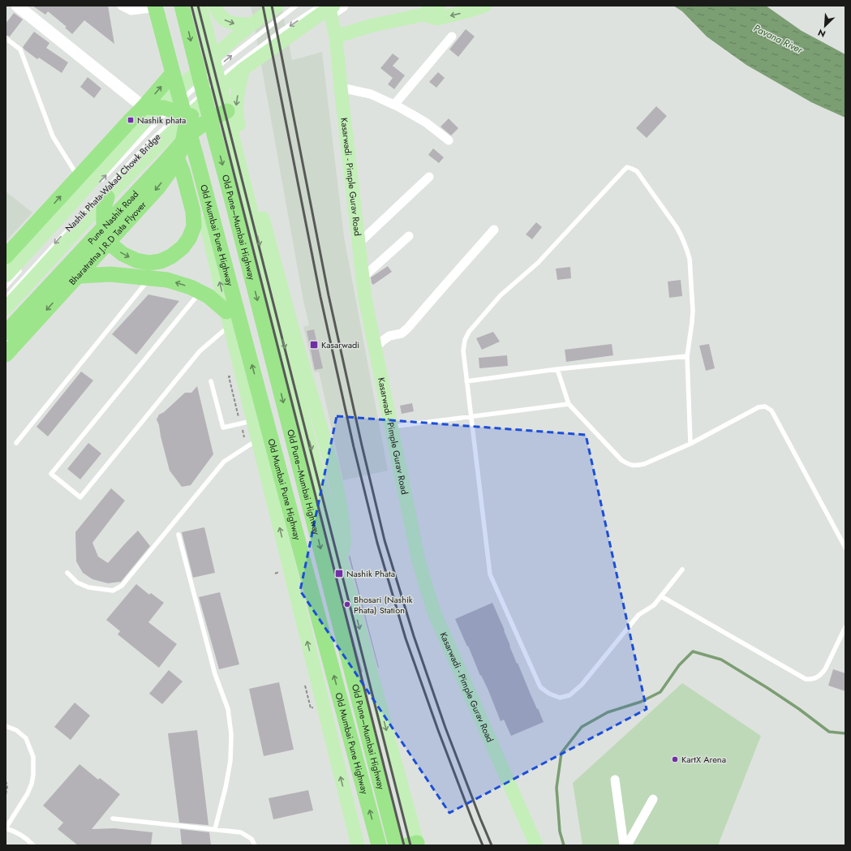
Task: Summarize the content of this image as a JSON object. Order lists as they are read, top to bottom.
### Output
{
  "streets": {
    "highway": [
      "Pune Nashik Road",
      "Old Pune–Mumbai Highway",
      "Old Mumbai Pune Highway",
      "Bharatratna J.R.D Tata Flyover"
    ],
    "main road": ["Kasarwadi - Pimple Gurav Road"],
    "lane": ["Nashik Phata-Wakad Chowk Bridge"]
  },
  "crossings": [
    ["Kasarwadi - Pimple Gurav Road", "Nashik Phata-Wakad Chowk Bridge"],
    ["Nashik Phata-Wakad Chowk Bridge", "Old Mumbai Pune Highway"],
    ["Pune Nashik Road", "Old Pune–Mumbai Highway"],
    ["Pune Nashik Road", "Old Mumbai Pune Highway"],
    ["Old Mumbai Pune Highway", "Bharatratna J.R.D Tata Flyover"]
  ],
  "one_way": ["Old Pune–Mumbai Highway", "Old Mumbai Pune Highway"],
  "water": ["Pavana River"],
  "places": {
    "transit": ["Nashik phata", "Kasarwadi", "Nashik Phata"],
    "other": ["Bhosari (Nashik Phata) Station", "KartX Arena"]
  },
  "north": "bottom left"
}
